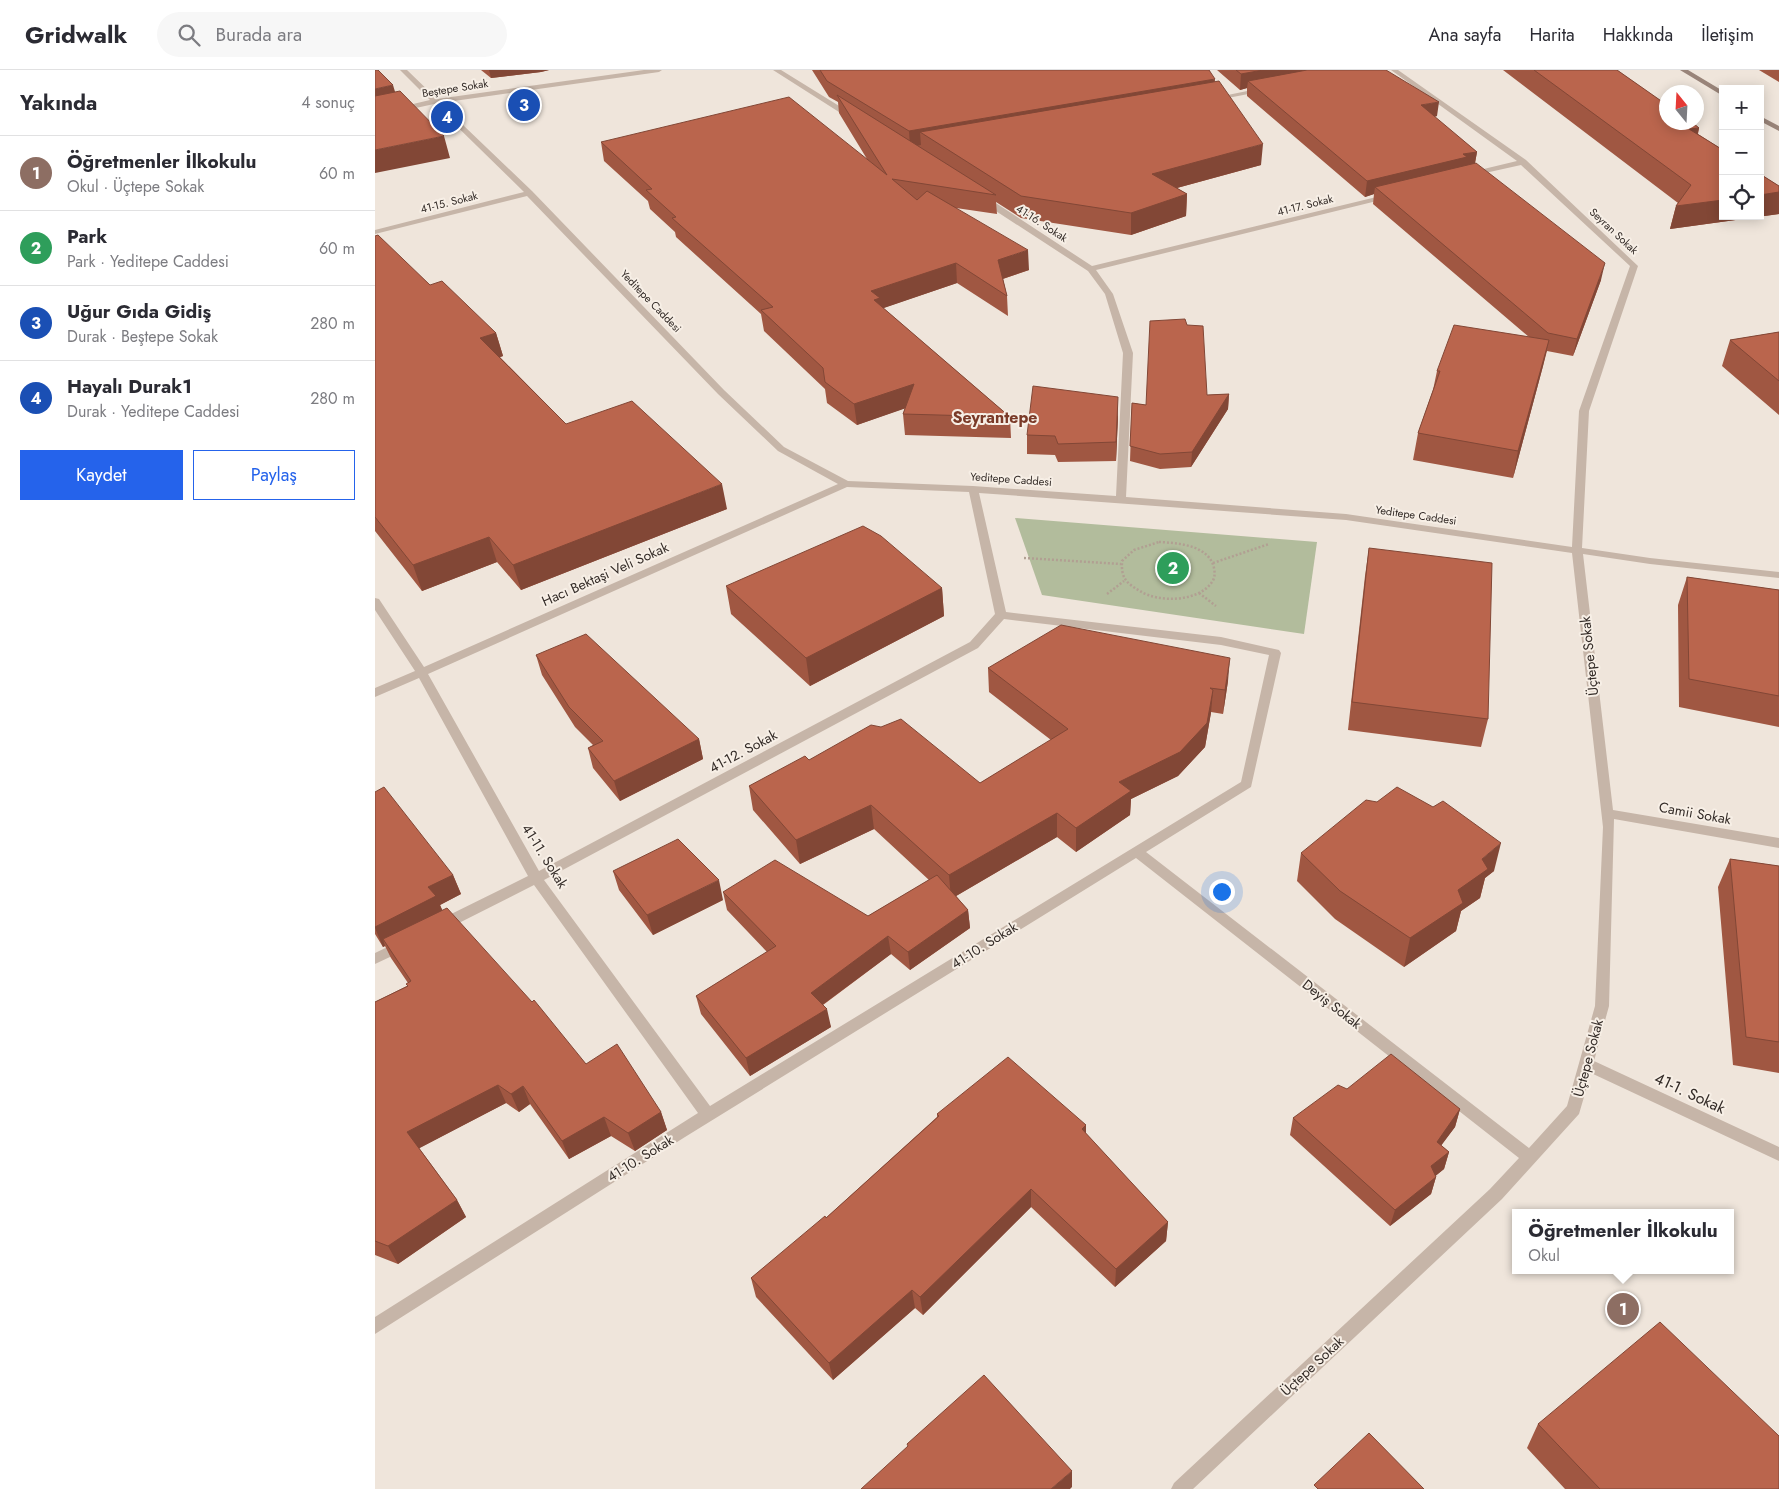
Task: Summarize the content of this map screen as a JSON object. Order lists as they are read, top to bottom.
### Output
{
  "streets": {
    "street": [
      "Beştepe Sokak",
      "41-15. Sokak",
      "41-17. Sokak",
      "41-16. Sokak",
      "Seyran Sokak",
      "Yeditepe Caddesi",
      "Hacı Bektaşi Veli Sokak",
      "Üçtepe Sokak",
      "41-12. Sokak",
      "Camii Sokak",
      "41-11. Sokak",
      "41-10. Sokak",
      "Deyiş Sokak",
      "41-1. Sokak"
    ]
  },
  "crossings": [
    ["Beştepe Sokak", "Yeditepe Caddesi"],
    ["41-15. Sokak", "Yeditepe Caddesi"],
    ["41-17. Sokak", "41-16. Sokak"],
    ["41-16. Sokak", "Yeditepe Caddesi"],
    ["Seyran Sokak", "Yeditepe Caddesi"],
    ["Seyran Sokak", "Üçtepe Sokak"],
    ["Yeditepe Caddesi", "Hacı Bektaşi Veli Sokak"],
    ["Yeditepe Caddesi", "Üçtepe Sokak"],
    ["Hacı Bektaşi Veli Sokak", "41-11. Sokak"],
    ["Üçtepe Sokak", "Camii Sokak"],
    ["Üçtepe Sokak", "Deyiş Sokak"],
    ["Üçtepe Sokak", "41-1. Sokak"],
    ["41-12. Sokak", "41-11. Sokak"],
    ["41-12. Sokak", "41-10. Sokak"],
    ["41-11. Sokak", "41-10. Sokak"],
    ["41-10. Sokak", "Deyiş Sokak"]
  ],
  "districts": ["Seyrantepe"],
  "north": "top",
  "page": {
    "header": "Gridwalk",
    "search": "Burada ara",
    "nav": [
      "Ana sayfa",
      "Harita",
      "Hakkında",
      "İletişim"
    ],
    "heading": ["Yakında", "4 sonuç"],
    "map_buttons": ["+", "−"],
    "pins": [
      "3",
      "4",
      "2",
      "1"
    ],
    "list": [
      {
        "mark": "1",
        "name": "Öğretmenler İlkokulu",
        "note": "Okul · Üçtepe Sokak",
        "value": "60 m"
      },
      {
        "mark": "2",
        "name": "Park",
        "note": "Park · Yeditepe Caddesi",
        "value": "60 m"
      },
      {
        "mark": "3",
        "name": "Uğur Gıda Gidiş",
        "note": "Durak · Beştepe Sokak",
        "value": "280 m"
      },
      {
        "mark": "4",
        "name": "Hayalı Durak1",
        "note": "Durak · Yeditepe Caddesi",
        "value": "280 m"
      }
    ],
    "buttons": ["Kaydet", "Paylaş"],
    "popup": ["Öğretmenler İlkokulu", "Okul"]
  }
}
